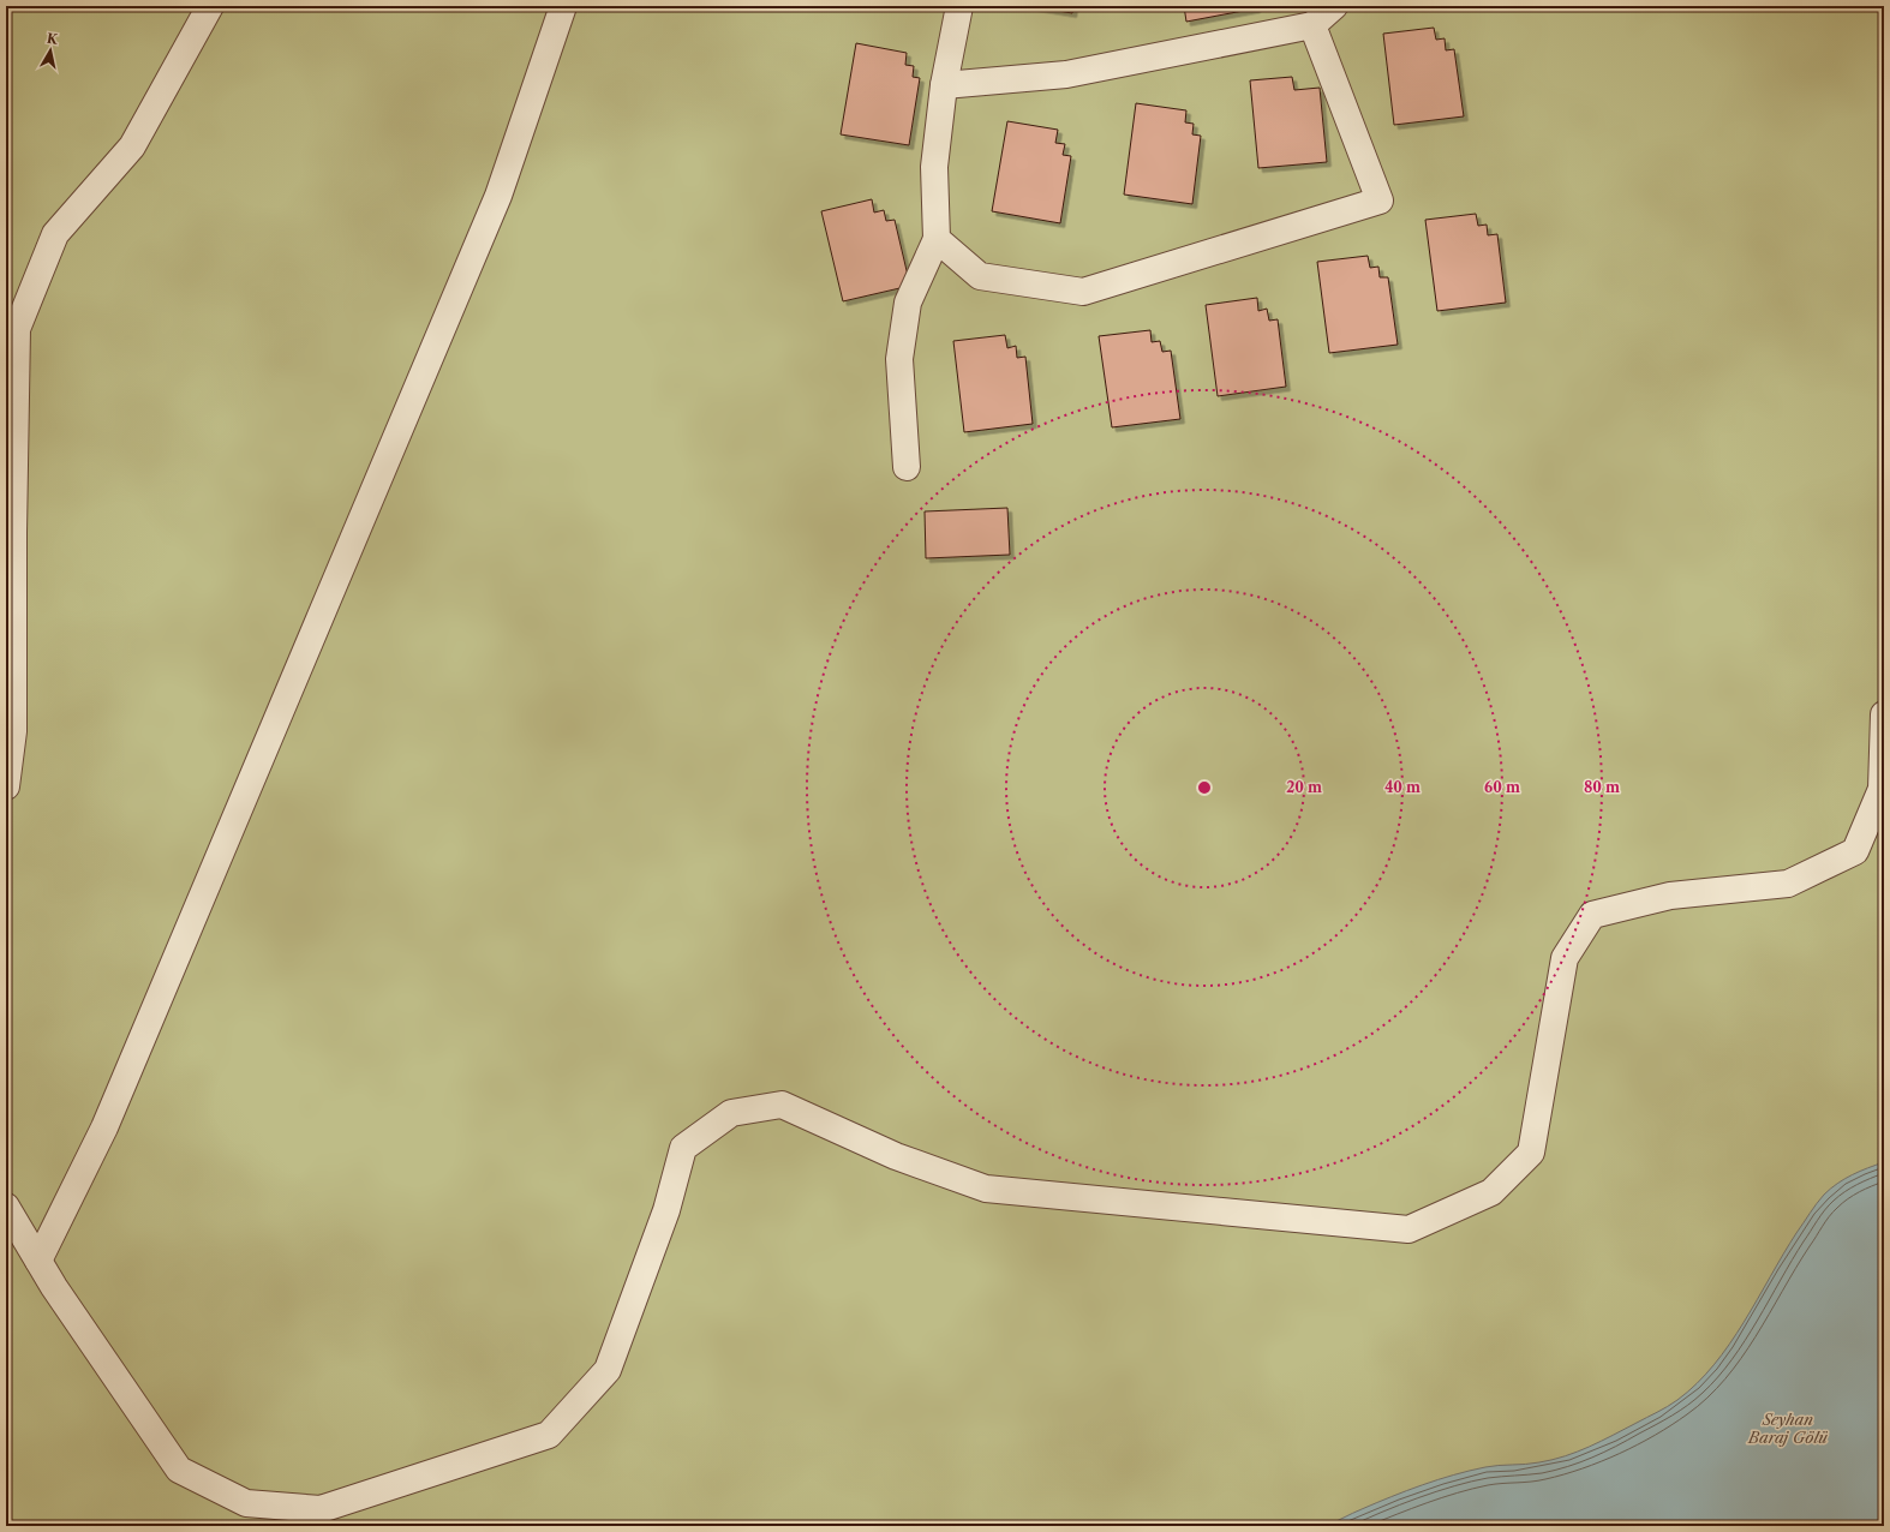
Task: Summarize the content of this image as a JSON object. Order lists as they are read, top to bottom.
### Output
{
  "water": ["Seyhan Baraj Gölü"],
  "north": "top",
  "rings": [
    "20 m",
    "40 m",
    "60 m",
    "80 m"
  ]
}
